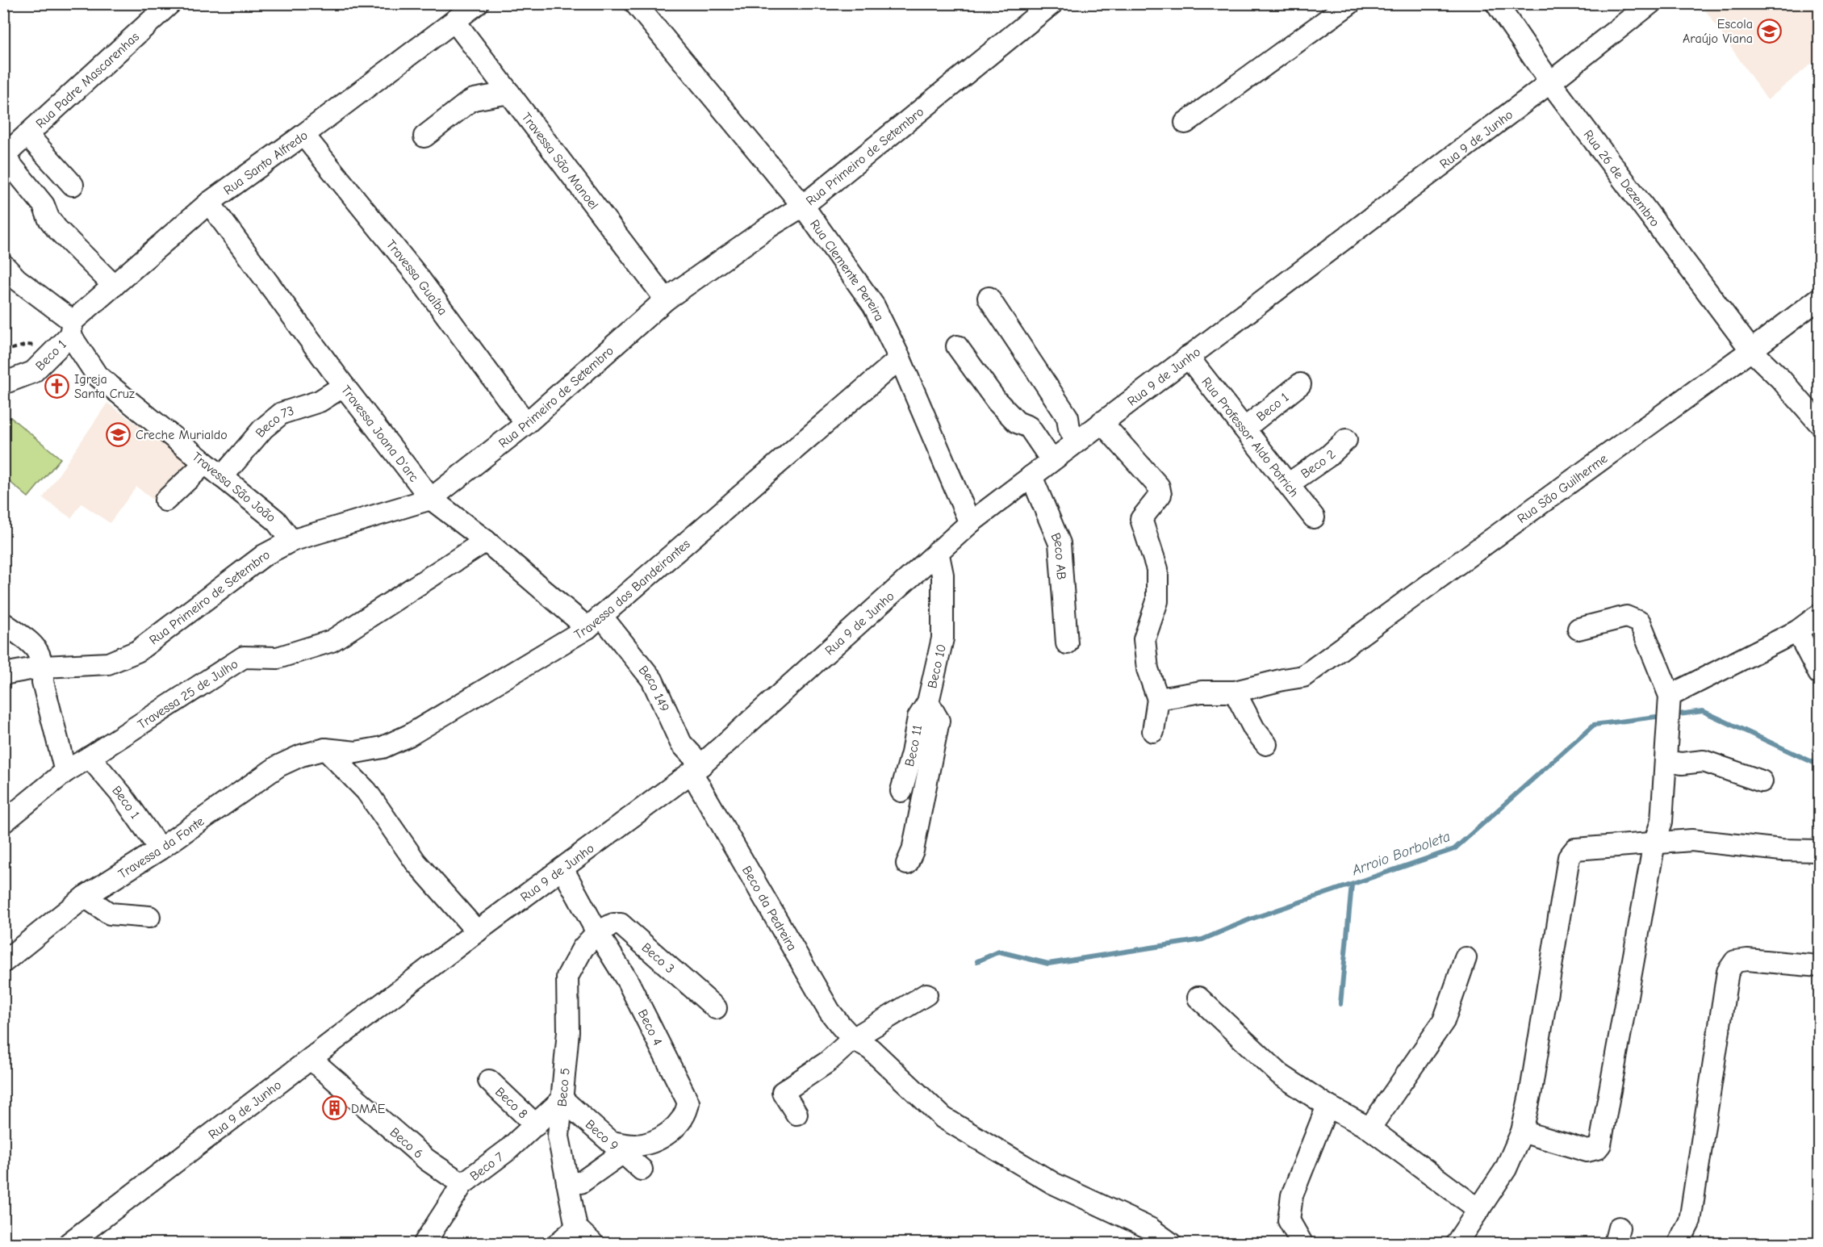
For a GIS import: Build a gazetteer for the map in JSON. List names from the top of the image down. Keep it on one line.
{"streets":{"street":["Rua Padre Mascarenhas","Rua 9 de Junho","Rua Primeiro de Setembro","Travessa São Manoel","Rua Santo Alfredo","Rua 26 de Dezembro","Rua Clemente Pereira","Travessa Guaíba","Beco 1","Beco 73","Travessa Joana D'arc","Rua Professor Aldo Potrich","Beco 2","Travessa São João","Rua São Guilherme","Beco AB","Travessa dos Bandeirantes","Beco 10","Beco 149","Travessa 25 de Julho","Beco 11","Travessa da Fonte","Beco da Pedreira","Beco 3","Beco 4","Beco 5","Beco 8","Beco 9","Beco 6","Beco 7"]},"crossings":[["Rua 9 de Junho","Rua 26 de Dezembro"],["Rua 9 de Junho","Rua Clemente Pereira"],["Rua 9 de Junho","Rua Professor Aldo Potrich"],["Rua 9 de Junho","Beco AB"],["Rua 9 de Junho","Beco 10"],["Rua 9 de Junho","Beco 149"],["Rua 9 de Junho","Beco da Pedreira"],["Rua 9 de Junho","Beco 4"],["Rua 9 de Junho","Beco 6"],["Rua Primeiro de Setembro","Travessa São Manoel"],["Rua Primeiro de Setembro","Rua Clemente Pereira"],["Rua Primeiro de Setembro","Travessa Guaíba"],["Rua Primeiro de Setembro","Travessa Joana D'arc"],["Rua Primeiro de Setembro","Travessa São João"],["Travessa São Manoel","Rua Santo Alfredo"],["Rua Santo Alfredo","Travessa Guaíba"],["Rua Santo Alfredo","Beco 1"],["Rua Santo Alfredo","Travessa Joana D'arc"],["Rua Santo Alfredo","Travessa São João"],["Rua 26 de Dezembro","Rua São Guilherme"],["Rua Clemente Pereira","Travessa dos Bandeirantes"],["Beco 1","Rua Professor Aldo Potrich"],["Beco 1","Travessa São João"],["Beco 1","Travessa 25 de Julho"],["Beco 1","Travessa da Fonte"],["Beco 73","Travessa Joana D'arc"],["Beco 73","Travessa São João"],["Travessa Joana D'arc","Travessa dos Bandeirantes"],["Travessa Joana D'arc","Beco 149"],["Travessa Joana D'arc","Travessa 25 de Julho"],["Rua Professor Aldo Potrich","Beco 2"],["Travessa dos Bandeirantes","Beco 149"],["Travessa dos Bandeirantes","Travessa da Fonte"],["Beco 10","Beco 11"],["Beco 149","Beco da Pedreira"],["Beco 3","Beco 4"],["Beco 3","Beco 5"],["Beco 4","Beco 5"],["Beco 4","Beco 9"],["Beco 5","Beco 9"],["Beco 5","Beco 7"],["Beco 8","Beco 7"],["Beco 9","Beco 7"],["Beco 6","Beco 7"]],"water":["Arroio Borboleta"],"places":{"school or university":["Escola Araújo Viana","Creche Murialdo"],"church":["Igreja Santa Cruz"],"building":["DMAE"]}}
